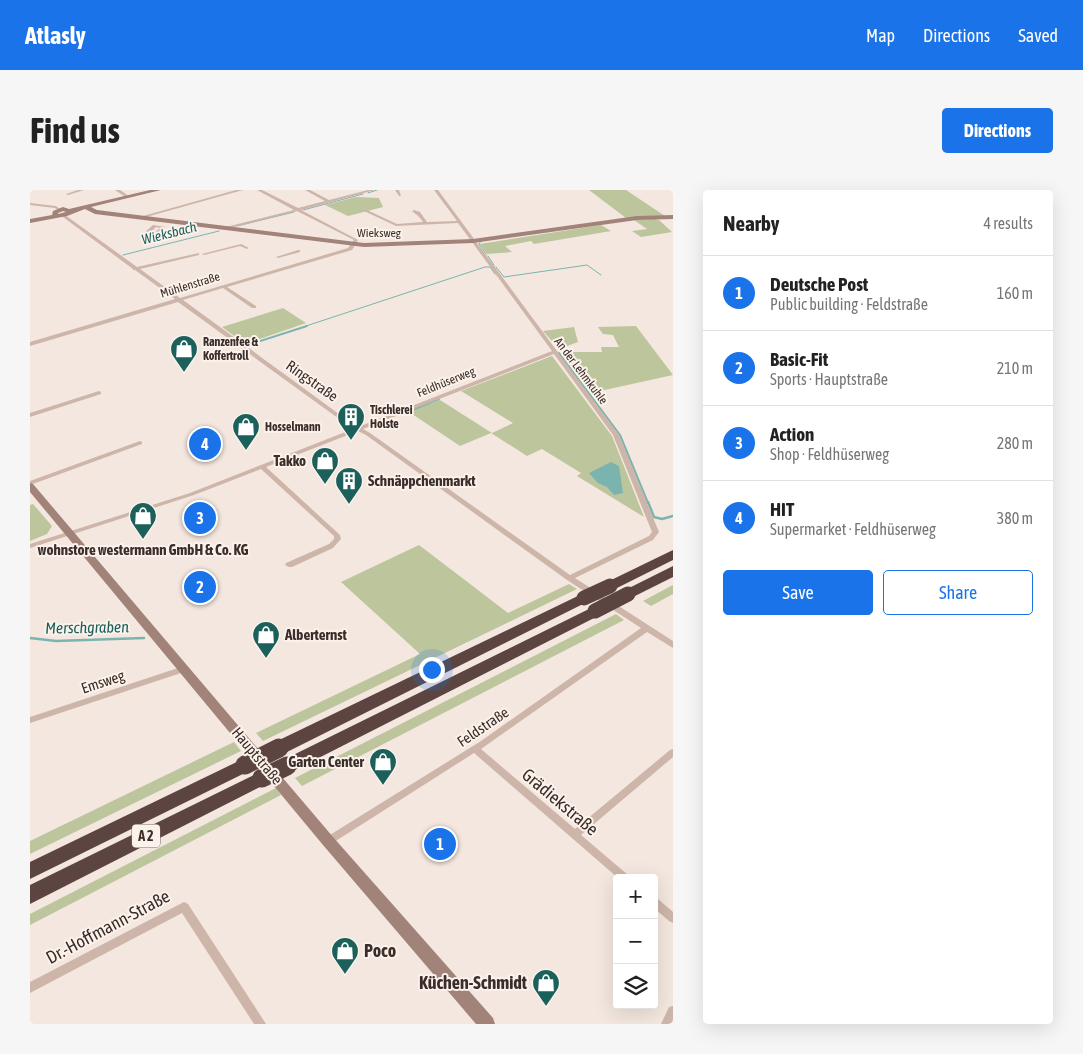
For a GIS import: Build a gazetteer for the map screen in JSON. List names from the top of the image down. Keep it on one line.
{"streets":{"highway":["A 2"],"street":["Wieksweg","Mühlenstraße","An der Lehmkuhle","Ringstraße","Feldhüserweg","Emsweg","Feldstraße","Hauptstraße","Grädiekstraße","Dr.-Hoffmann-Straße"]},"crossings":[["Wieksweg","Mühlenstraße"],["Wieksweg","An der Lehmkuhle"],["Mühlenstraße","Ringstraße"],["An der Lehmkuhle","Ringstraße"],["An der Lehmkuhle","Feldhüserweg"],["Ringstraße","Feldhüserweg"],["Ringstraße","Feldstraße"],["Feldhüserweg","Hauptstraße"],["Emsweg","Hauptstraße"],["Feldstraße","Hauptstraße"],["Feldstraße","Grädiekstraße"]],"water":["Wieksbach","Merschgraben"],"places":{"shop":["Ranzenfee & Koffertroll","Hosselmann","Takko","wohnstore westermann GmbH & Co. KG","Alberternst","Garten Center","Poco","Küchen-Schmidt"],"building":["Tischlerei Holste","Schnäppchenmarkt"]},"page":{"header":"Atlasly","nav":["Map","Directions","Saved"],"buttons":["Directions",["Save","Share"]],"title":"Find us","heading":["Nearby","4 results"],"list":[{"mark":"1","name":"Deutsche Post","note":"Public building · Feldstraße","value":"160 m"},{"mark":"2","name":"Basic-Fit","note":"Sports · Hauptstraße","value":"210 m"},{"mark":"3","name":"Action","note":"Shop · Feldhüserweg","value":"280 m"},{"mark":"4","name":"HIT","note":"Supermarket · Feldhüserweg","value":"380 m"}],"pins":["4","3","2","1"],"map_buttons":["+","−"]}}
